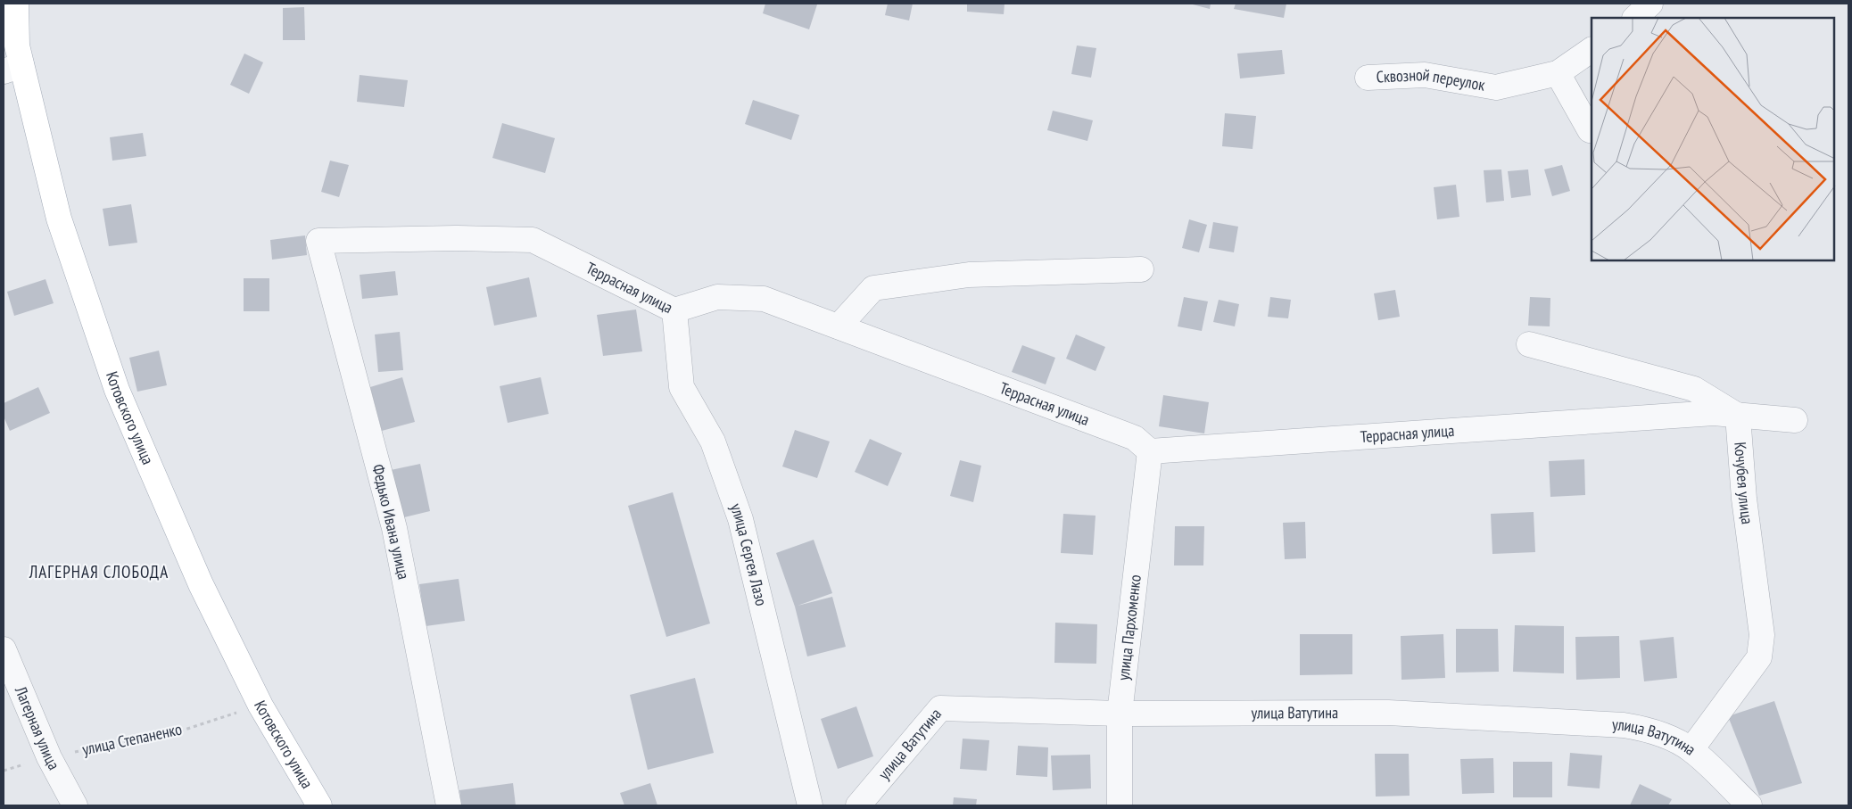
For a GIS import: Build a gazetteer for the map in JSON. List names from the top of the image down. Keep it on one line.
{"streets":{"main road":["Котовского улица"],"street":["Сквозной переулок","Террасная улица","Кочубея улица","Федько Ивана улица","улица Сергея Лазо","улица Пархоменко","улица Ватутина","Лагерная улица"],"path":["улица Степаненко"]},"crossings":[["Террасная улица","Кочубея улица"],["Террасная улица","Федько Ивана улица"],["Террасная улица","улица Сергея Лазо"],["Террасная улица","улица Пархоменко"],["Котовского улица","улица Степаненко"],["Кочубея улица","улица Ватутина"],["улица Пархоменко","улица Ватутина"],["Лагерная улица","улица Степаненко"]],"districts":["ЛАГЕРНАЯ СЛОБОДА"]}
